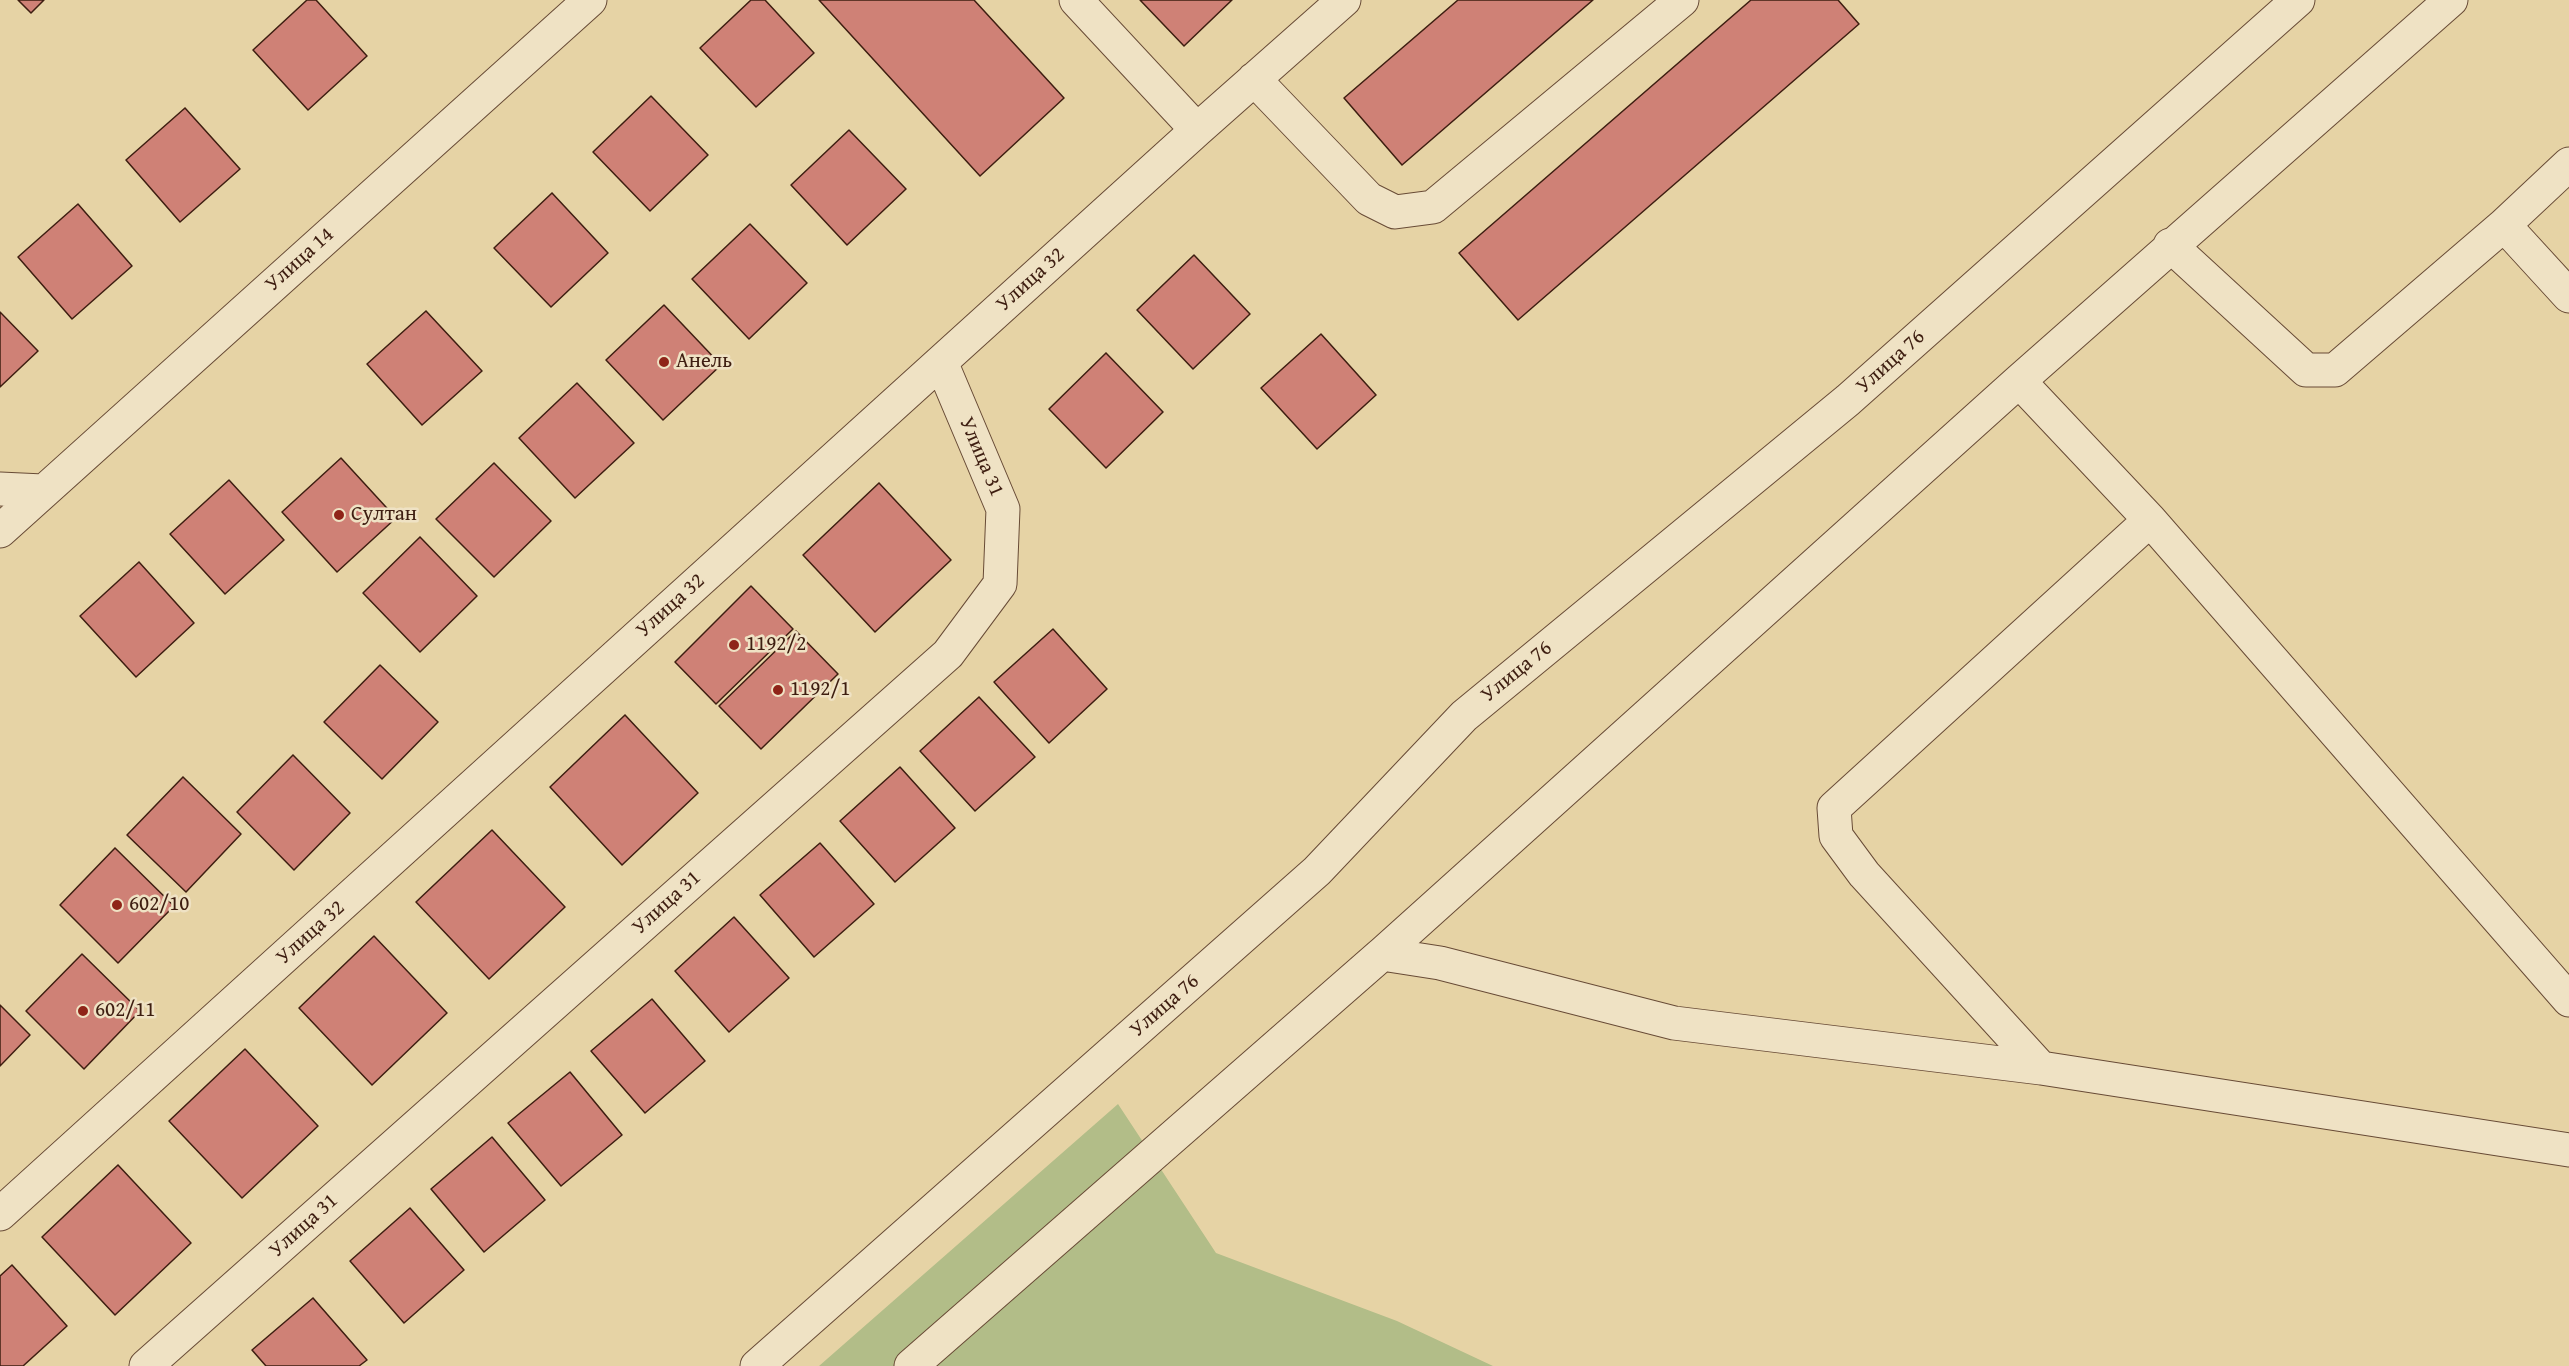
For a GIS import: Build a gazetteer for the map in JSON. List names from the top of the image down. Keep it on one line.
{"streets":{"street":["Улица 14","Улица 32","Улица 76","Улица 31"]},"crossings":[["Улица 32","Улица 31"]],"places":["Анель","Султан","1192/2","1192/1","602/10","602/11"]}
